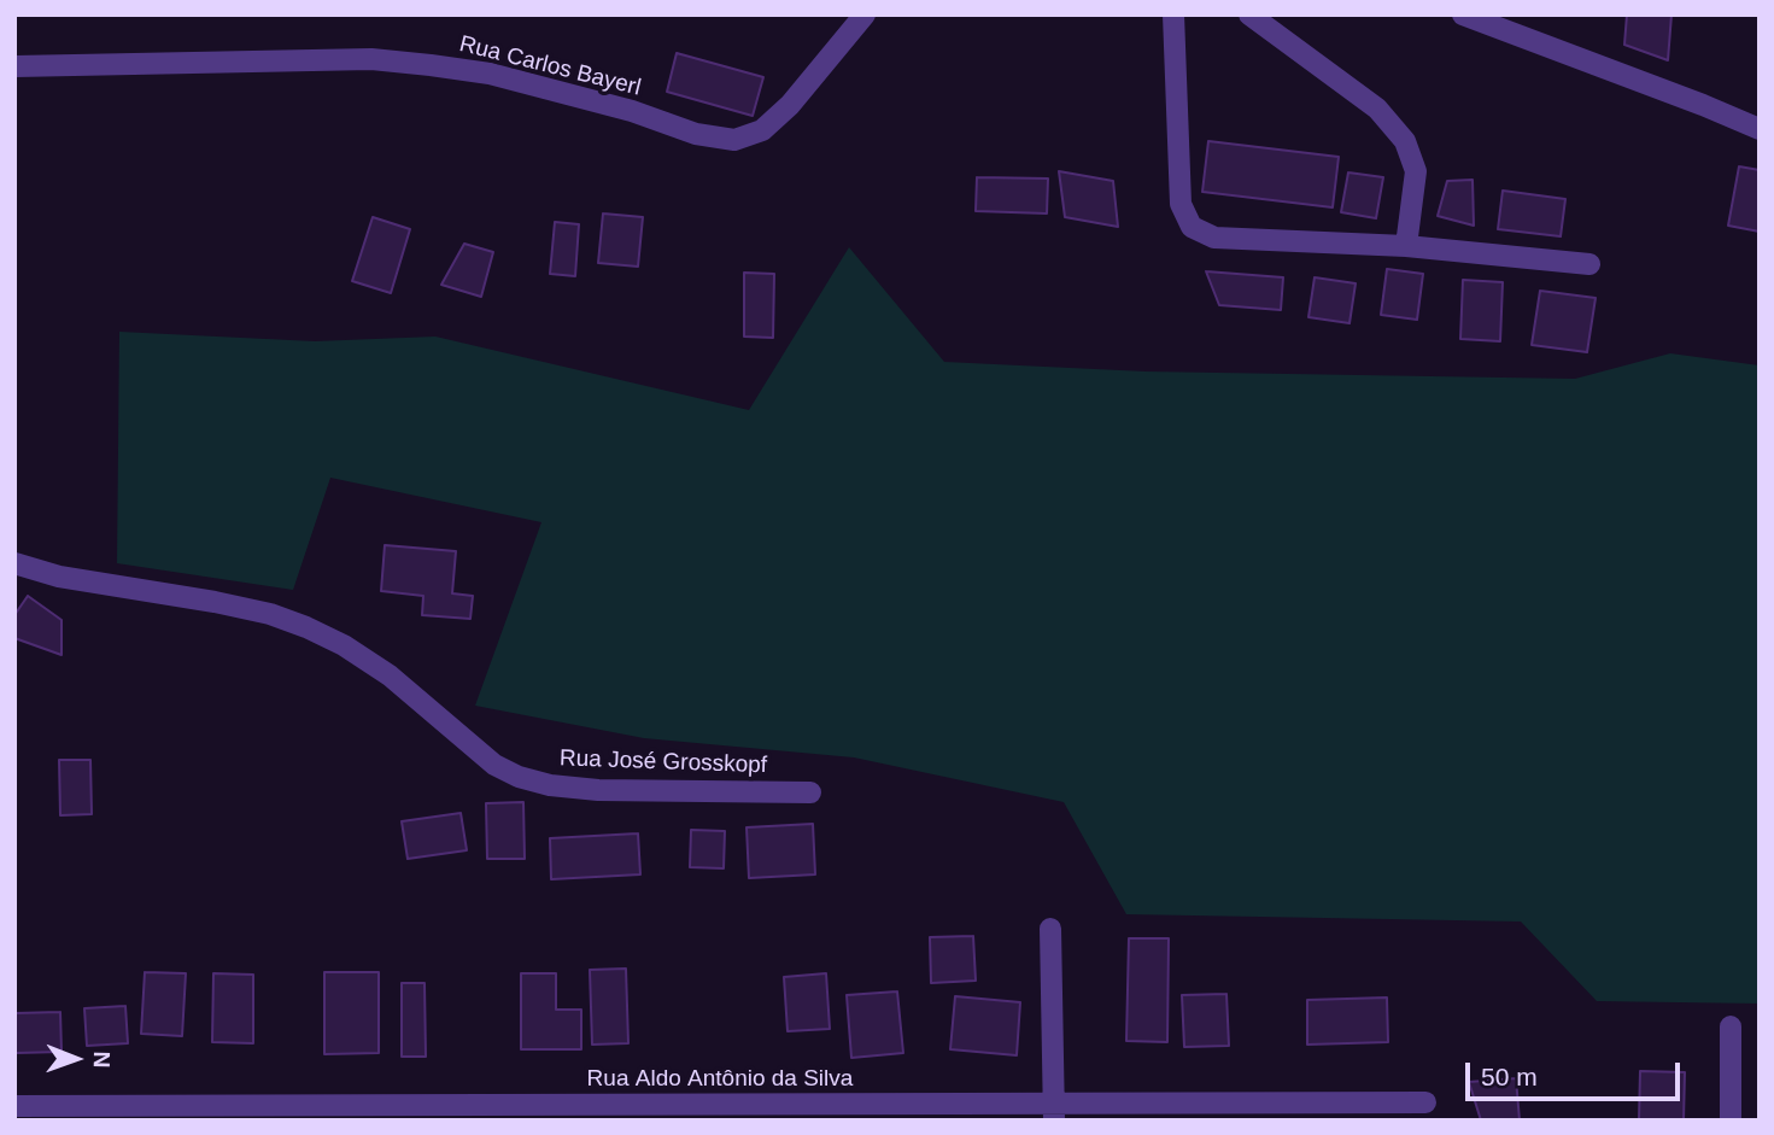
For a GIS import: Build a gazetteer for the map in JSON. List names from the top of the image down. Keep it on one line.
{"streets":{"street":["Rua Carlos Bayerl","Rua José Grosskopf","Rua Aldo Antônio da Silva"]},"scale_bar":"50 m","north":"right"}
